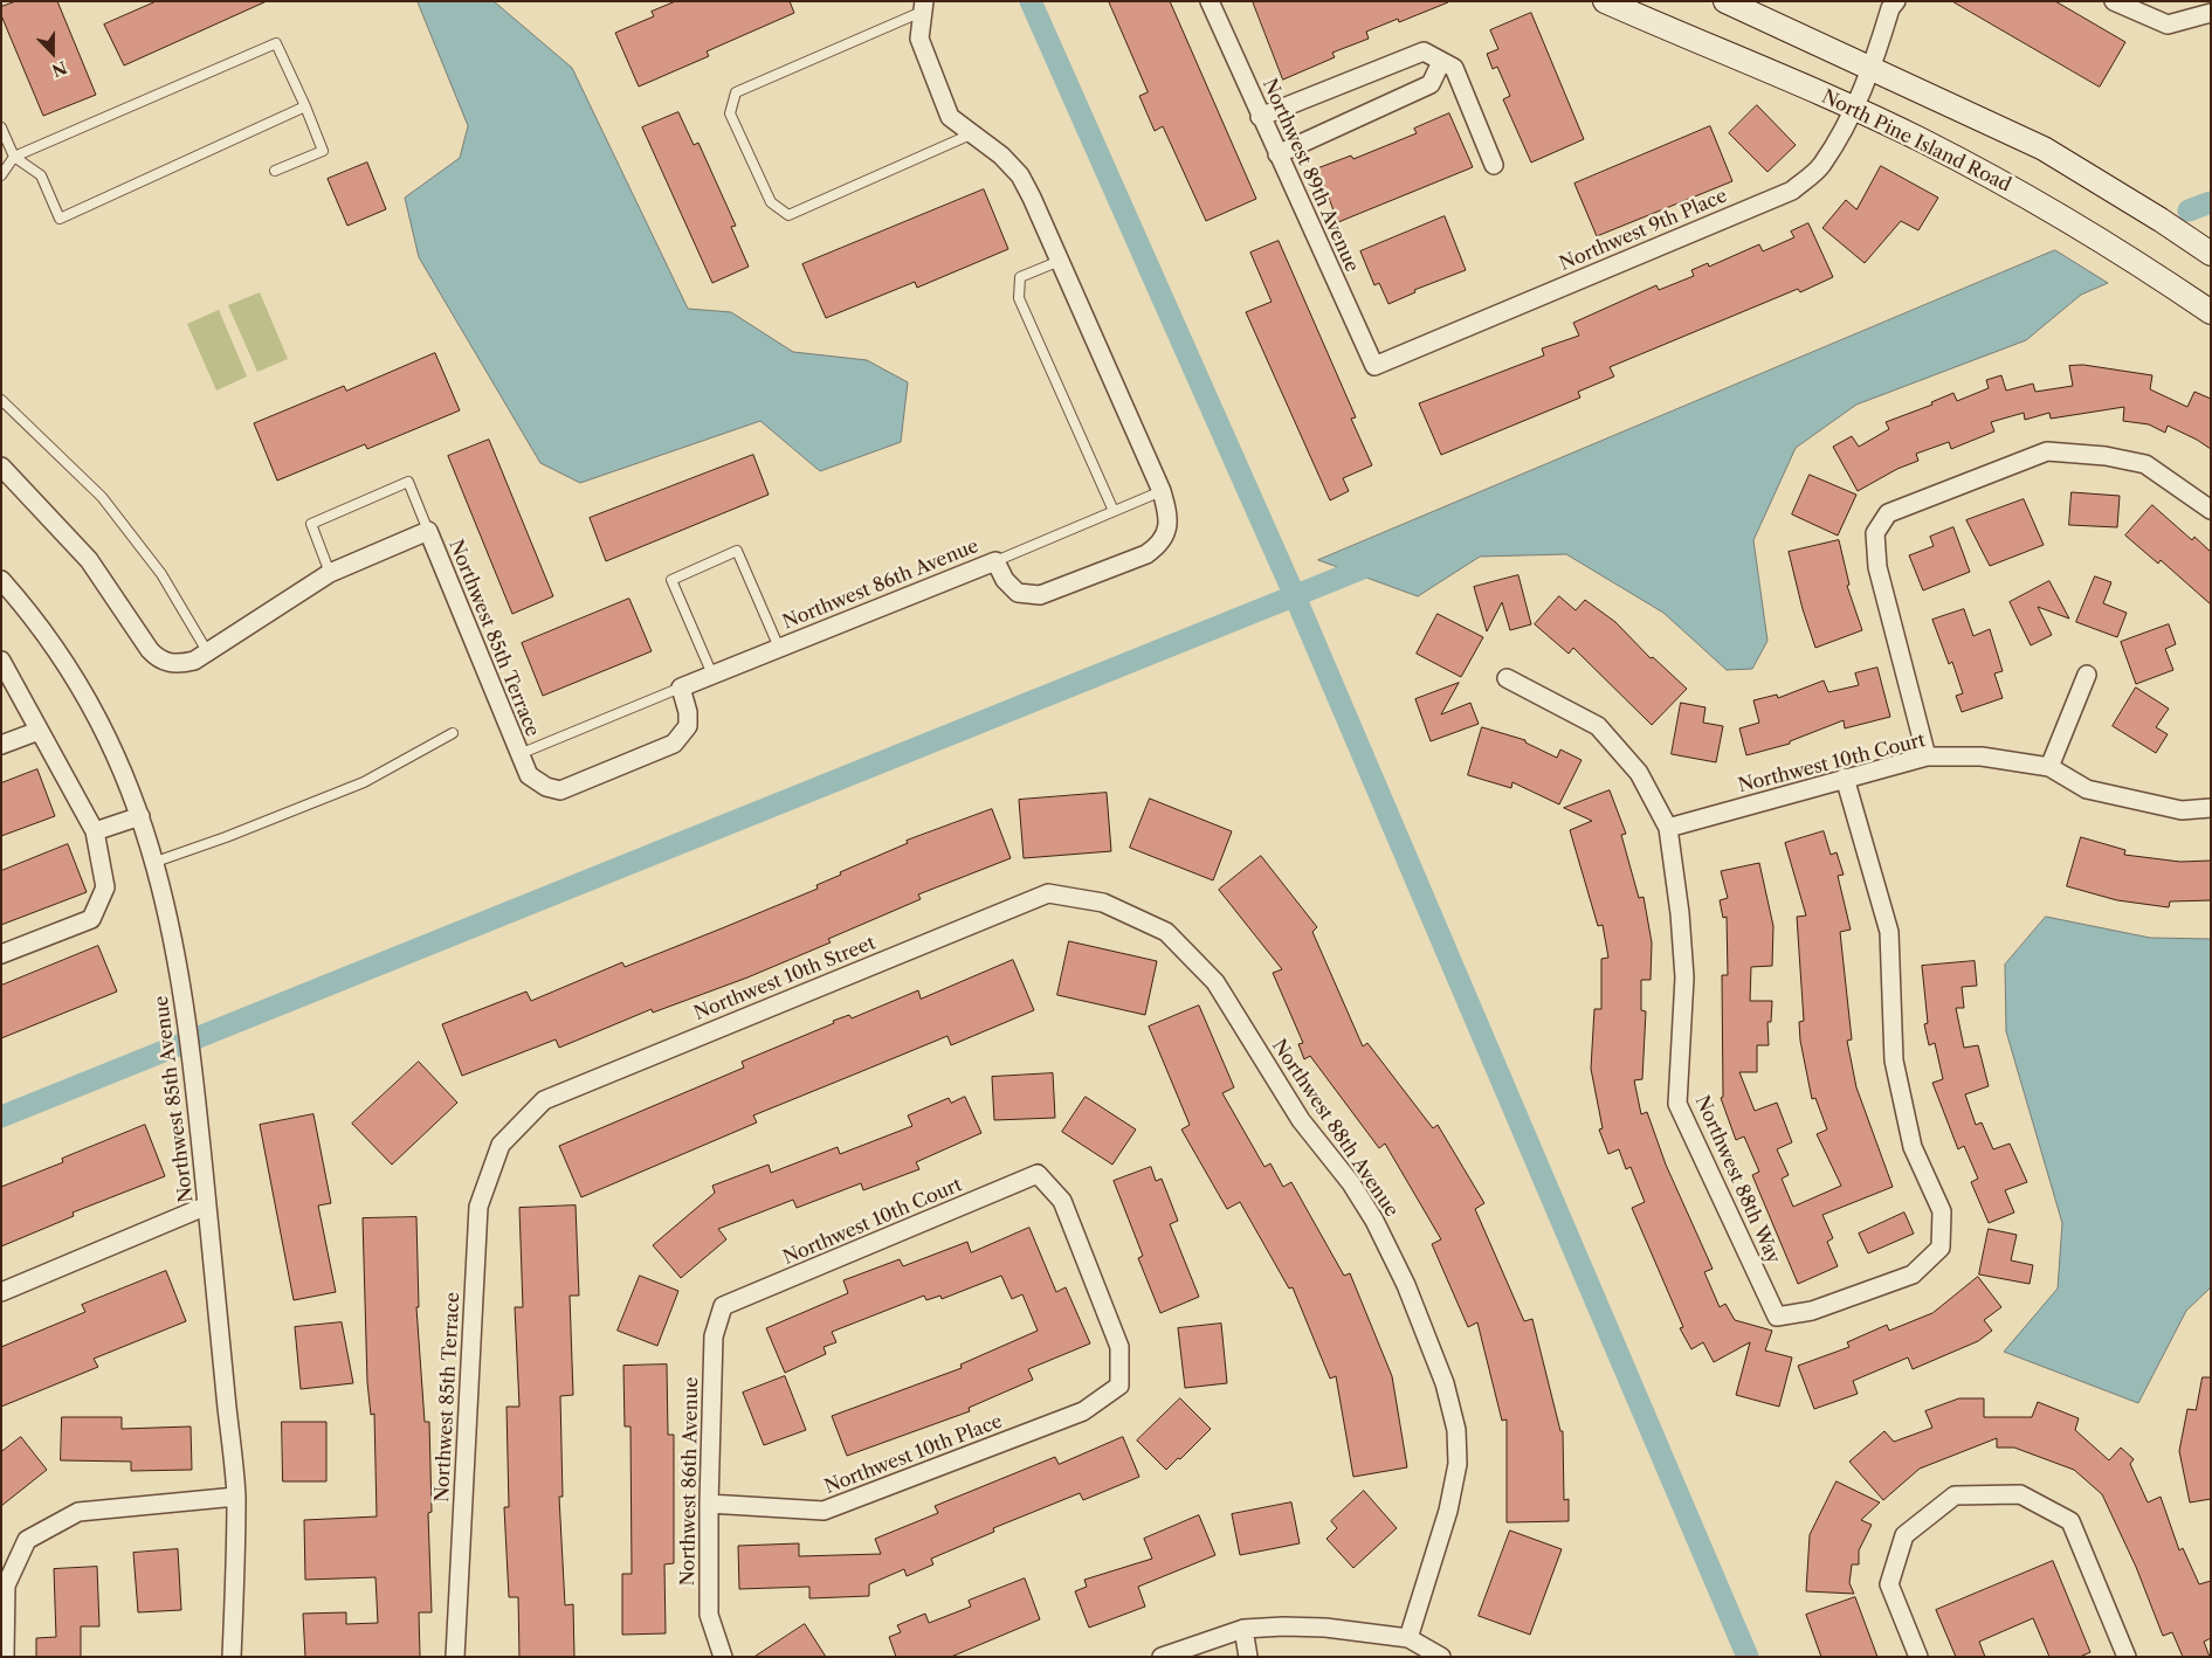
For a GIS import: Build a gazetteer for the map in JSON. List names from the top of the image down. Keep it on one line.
{"streets":{"main road":["North Pine Island Road"],"street":["Northwest 89th Avenue","Northwest 9th Place","Northwest 86th Avenue","Northwest 85th Terrace","Northwest 10th Court","Northwest 10th Street","Northwest 85th Avenue","Northwest 88th Avenue","Northwest 88th Way","Northwest 10th Place"]},"crossings":[["North Pine Island Road","Northwest 9th Place"],["Northwest 89th Avenue","Northwest 9th Place"],["Northwest 86th Avenue","Northwest 10th Court"],["Northwest 86th Avenue","Northwest 10th Place"],["Northwest 85th Terrace","Northwest 10th Street"],["Northwest 10th Court","Northwest 88th Way"],["Northwest 10th Court","Northwest 10th Place"],["Northwest 10th Street","Northwest 88th Avenue"]],"north":"bottom"}
